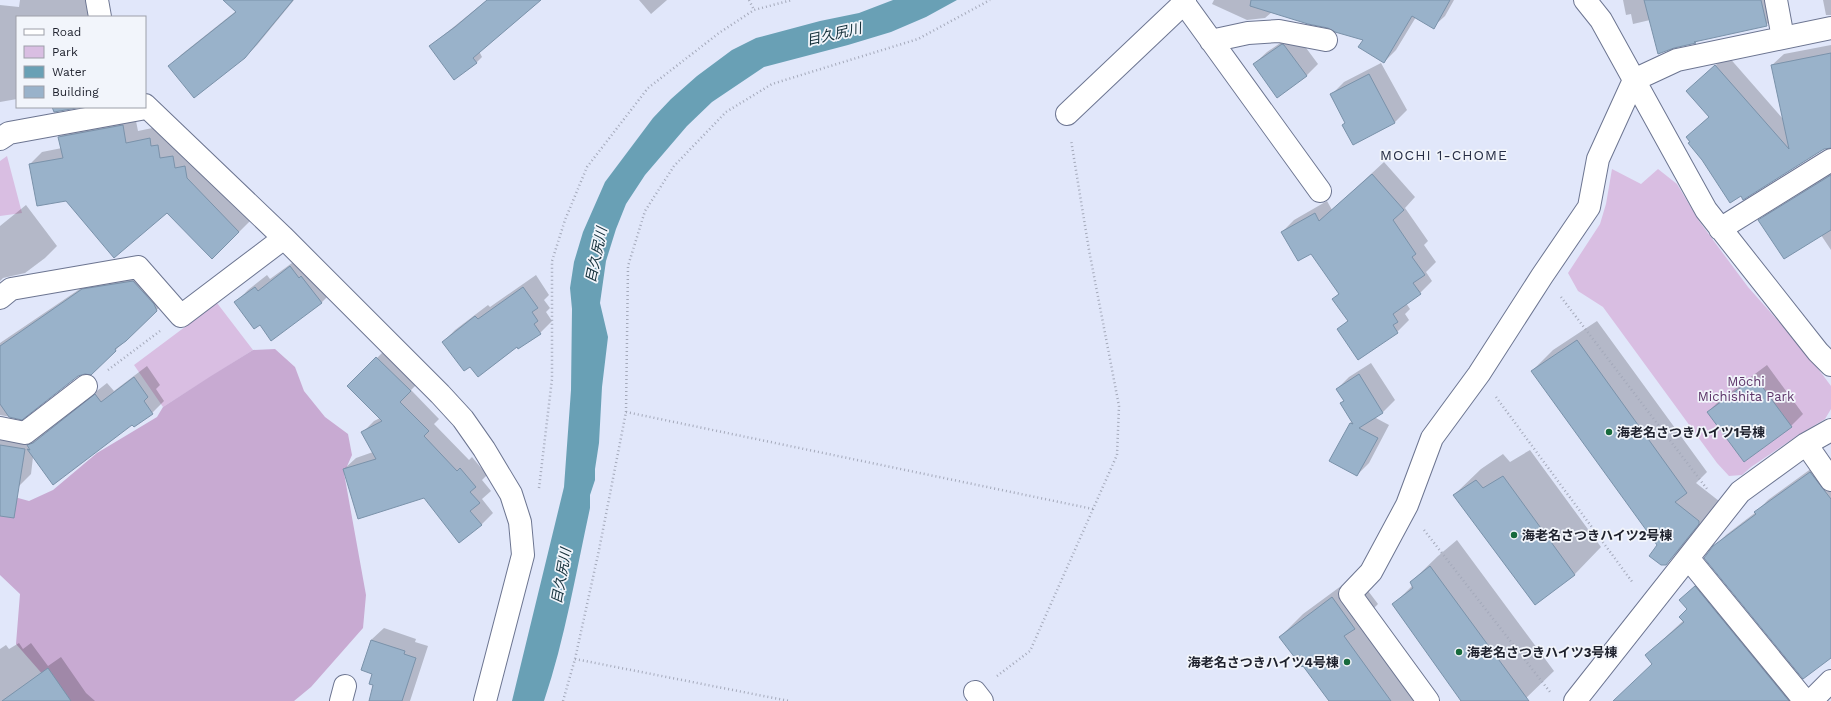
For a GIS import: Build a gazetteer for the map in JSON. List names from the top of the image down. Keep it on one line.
{"districts":["MOCHI 1-CHOME"],"water":["目久尻川"],"parks":["Mōchi Michishita Park"],"places":["海老名さつきハイツ1号棟","海老名さつきハイツ2号棟","海老名さつきハイツ3号棟","海老名さつきハイツ4号棟"],"legend":["Road","Park","Water","Building"]}
